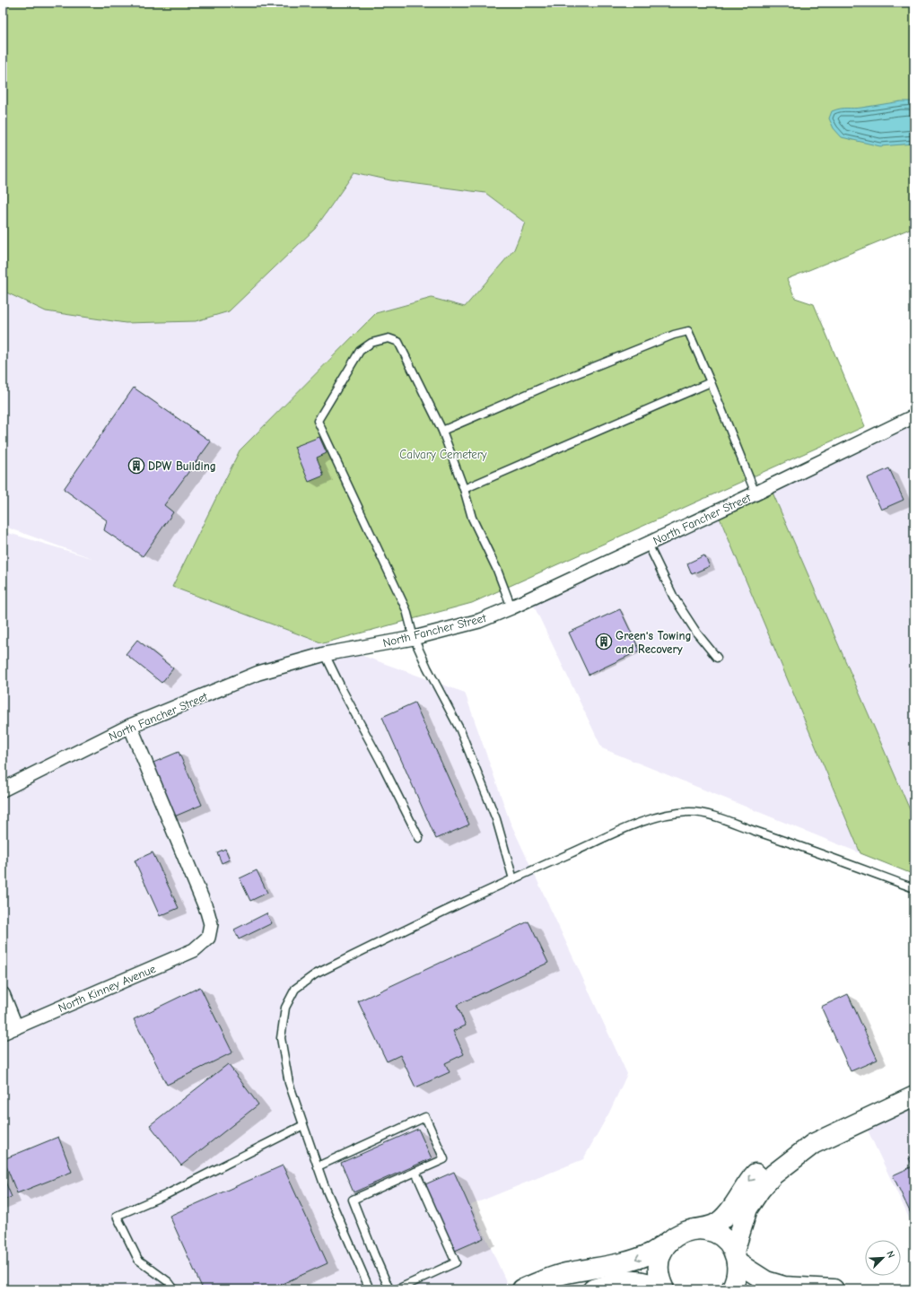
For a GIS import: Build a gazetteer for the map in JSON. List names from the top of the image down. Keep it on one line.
{"streets":{"street":["North Fancher Street","North Kinney Avenue"]},"crossings":[["North Fancher Street","North Kinney Avenue"]],"parks":["Calvary Cemetery"],"places":{"building":["DPW Building","Green's Towing and Recovery"]},"north":"top right"}
